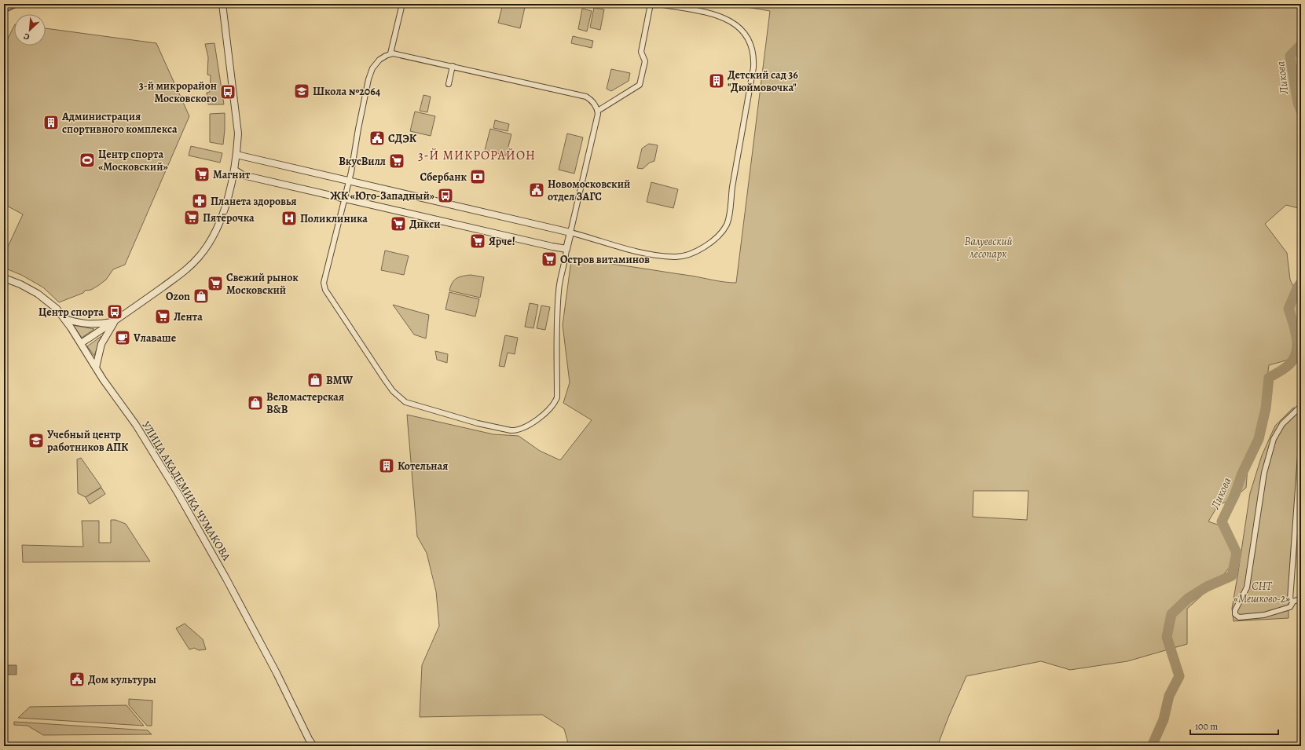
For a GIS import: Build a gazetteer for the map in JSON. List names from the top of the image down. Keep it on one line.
{"streets":{"street":["УЛИЦА АКАДЕМИКА ЧУМАКОВА"]},"districts":["3-Й МИКРОРАЙОН"],"water":["Ликова"],"parks":["Валуевский лесопарк","СНТ «Мешково-2»"],"places":{"building":["Детский сад 36 \"Дюймовочка\"","Администрация спортивного комплекса","Котельная"],"school or university":["Школа №2064","Учебный центр работников АПК"],"bus stop":["3-й микрорайон Московского","ЖК «Юго-Западный»","Центр спорта"],"public building":["СДЭК","Новомосковский отдел ЗАГС","Дом культуры"],"sports":["Центр спорта «Московский»"],"supermarket":["ВкусВилл","Магнит","Пятёрочка","Дикси","Ярче!","Остров витаминов","Свежий рынок Московский","Лента"],"bank":["Сбербанк"],"pharmacy":["Планета здоровья"],"hospital":["Поликлиника"],"shop":["Ozon","BMW","Веломастерская B&B"],"cafe":["Vлаваше"]},"scale_bar":"100 m","north":"bottom left"}
